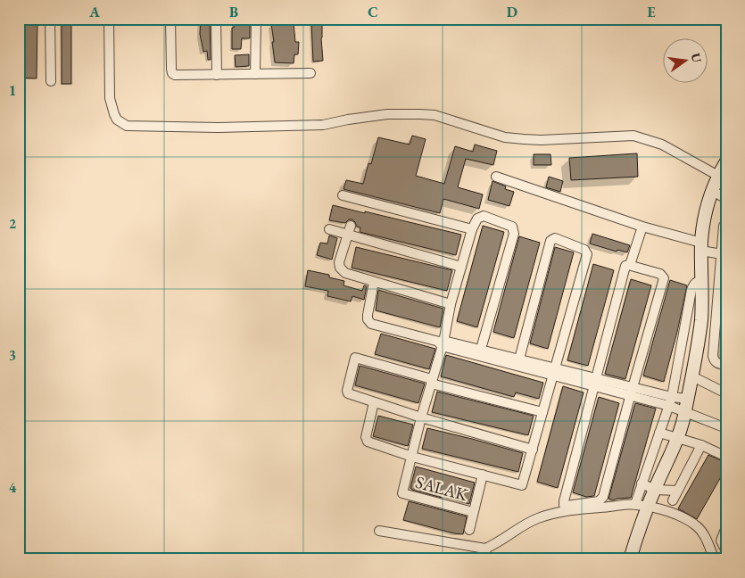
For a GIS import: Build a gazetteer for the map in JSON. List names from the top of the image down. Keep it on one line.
{"streets":{"street":["SALAK"]},"north":"right","grid":{"columns":["A","B","C","D","E"],"rows":["1","2","3","4"]}}
